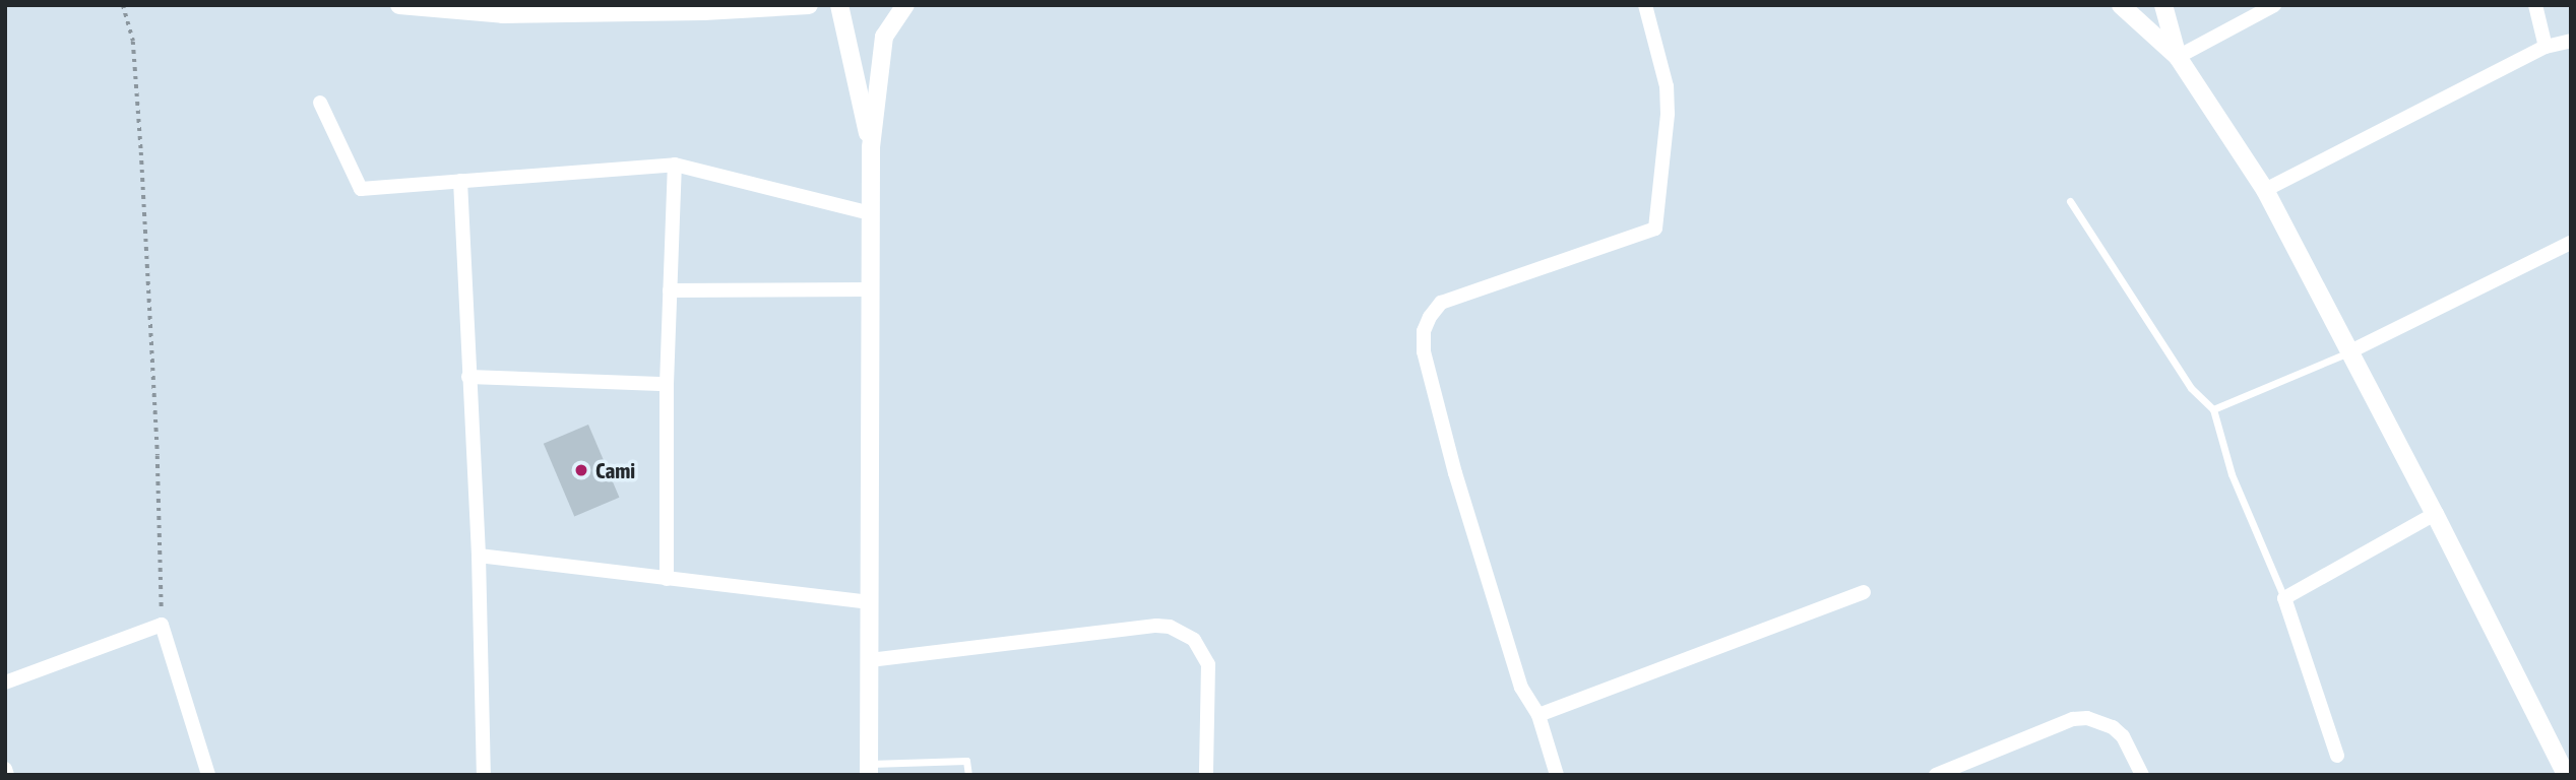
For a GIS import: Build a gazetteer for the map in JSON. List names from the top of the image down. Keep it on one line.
{"places":["Cami"]}
